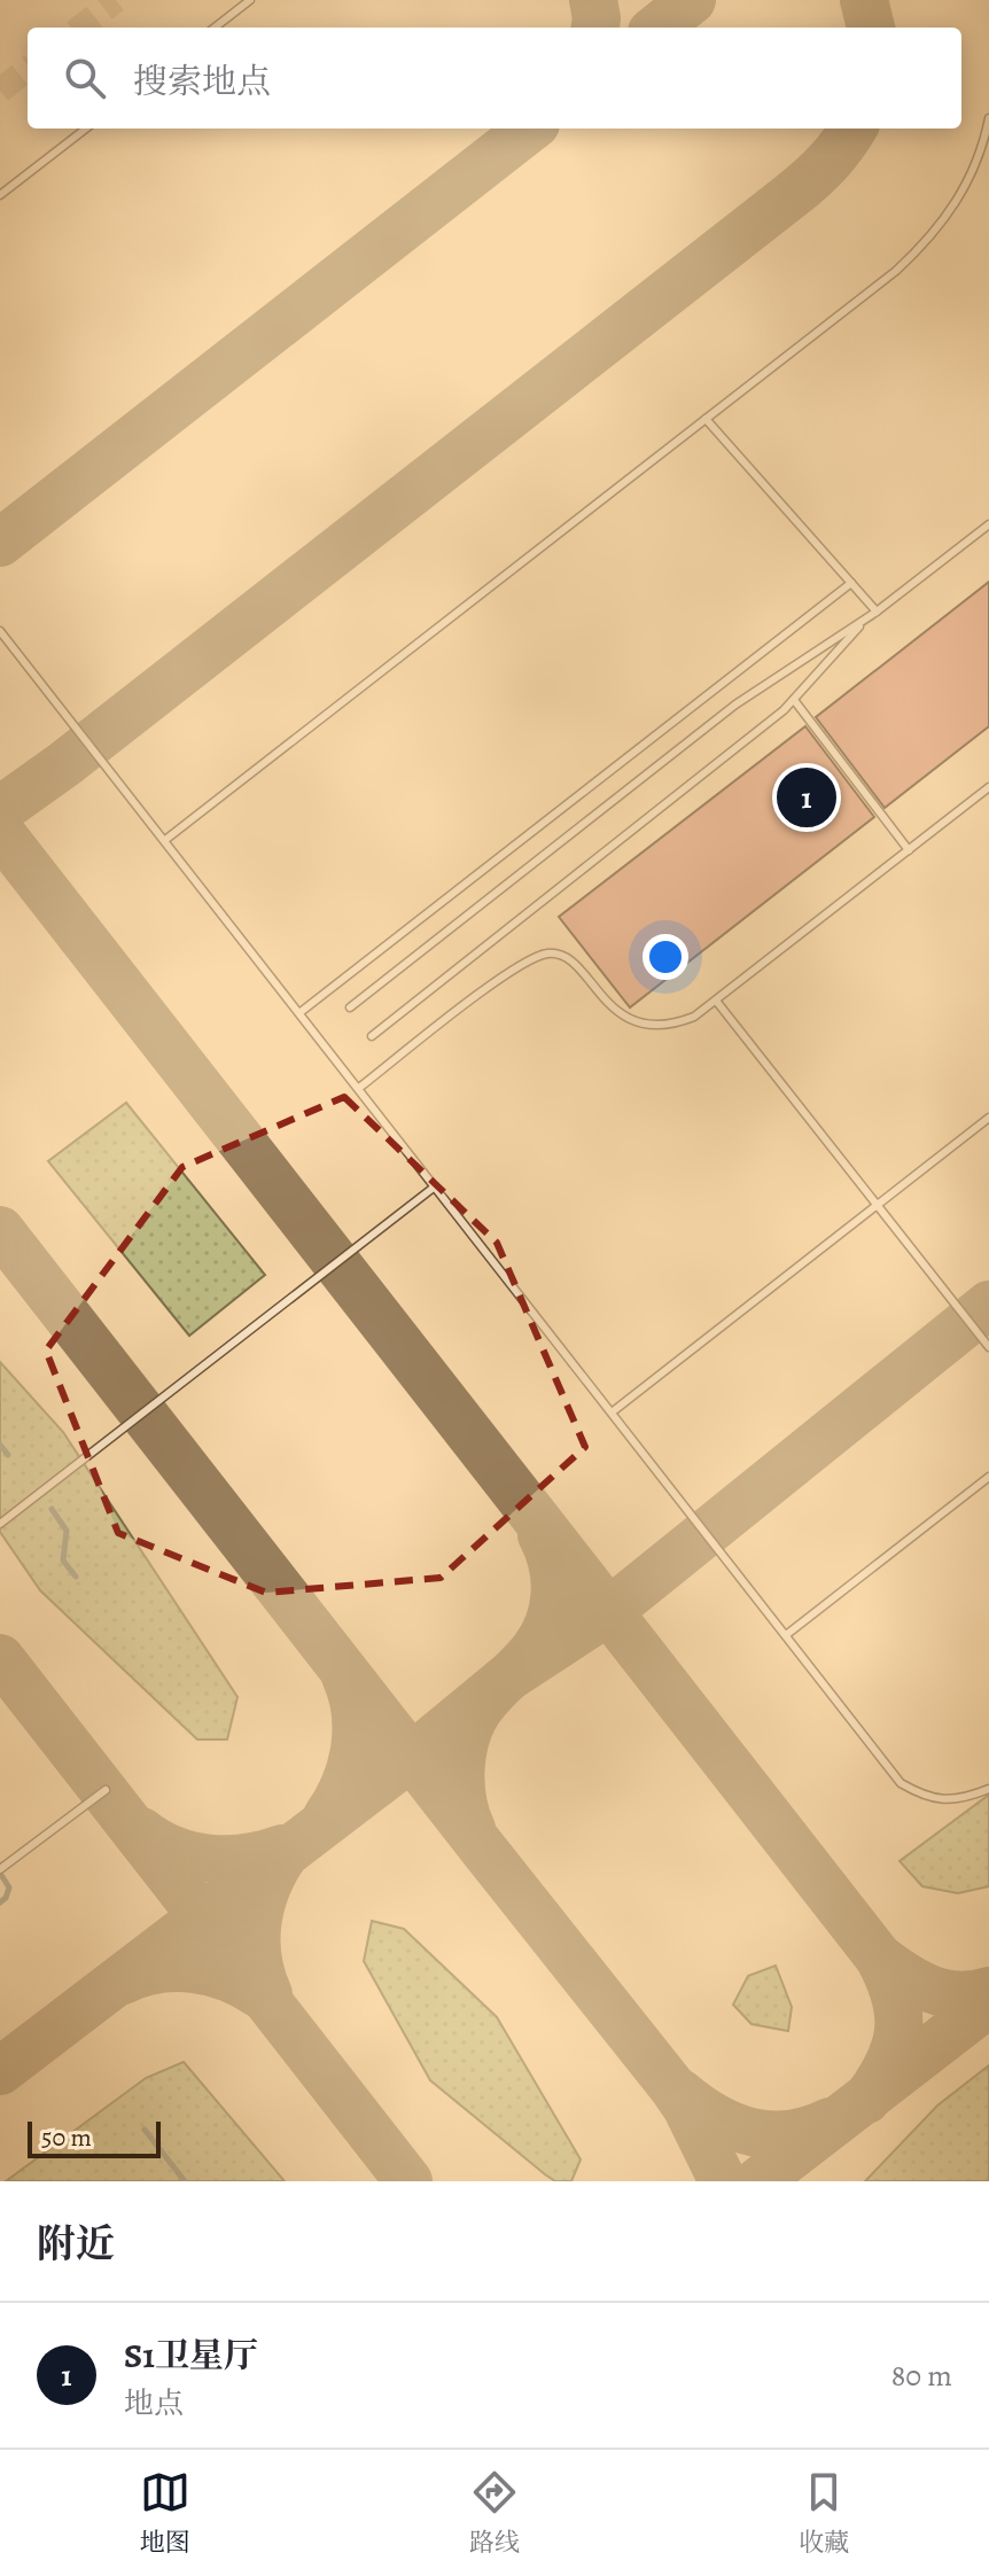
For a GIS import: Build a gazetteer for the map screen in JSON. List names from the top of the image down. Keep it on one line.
{"scale_bar":"50 m","page":{"search":"搜索地点","pins":"1","scale":"50 m","heading":"附近","list":[{"mark":"1","name":"S1卫星厅","note":"地点","value":"80 m"}],"nav":["地图","路线","收藏"]}}
